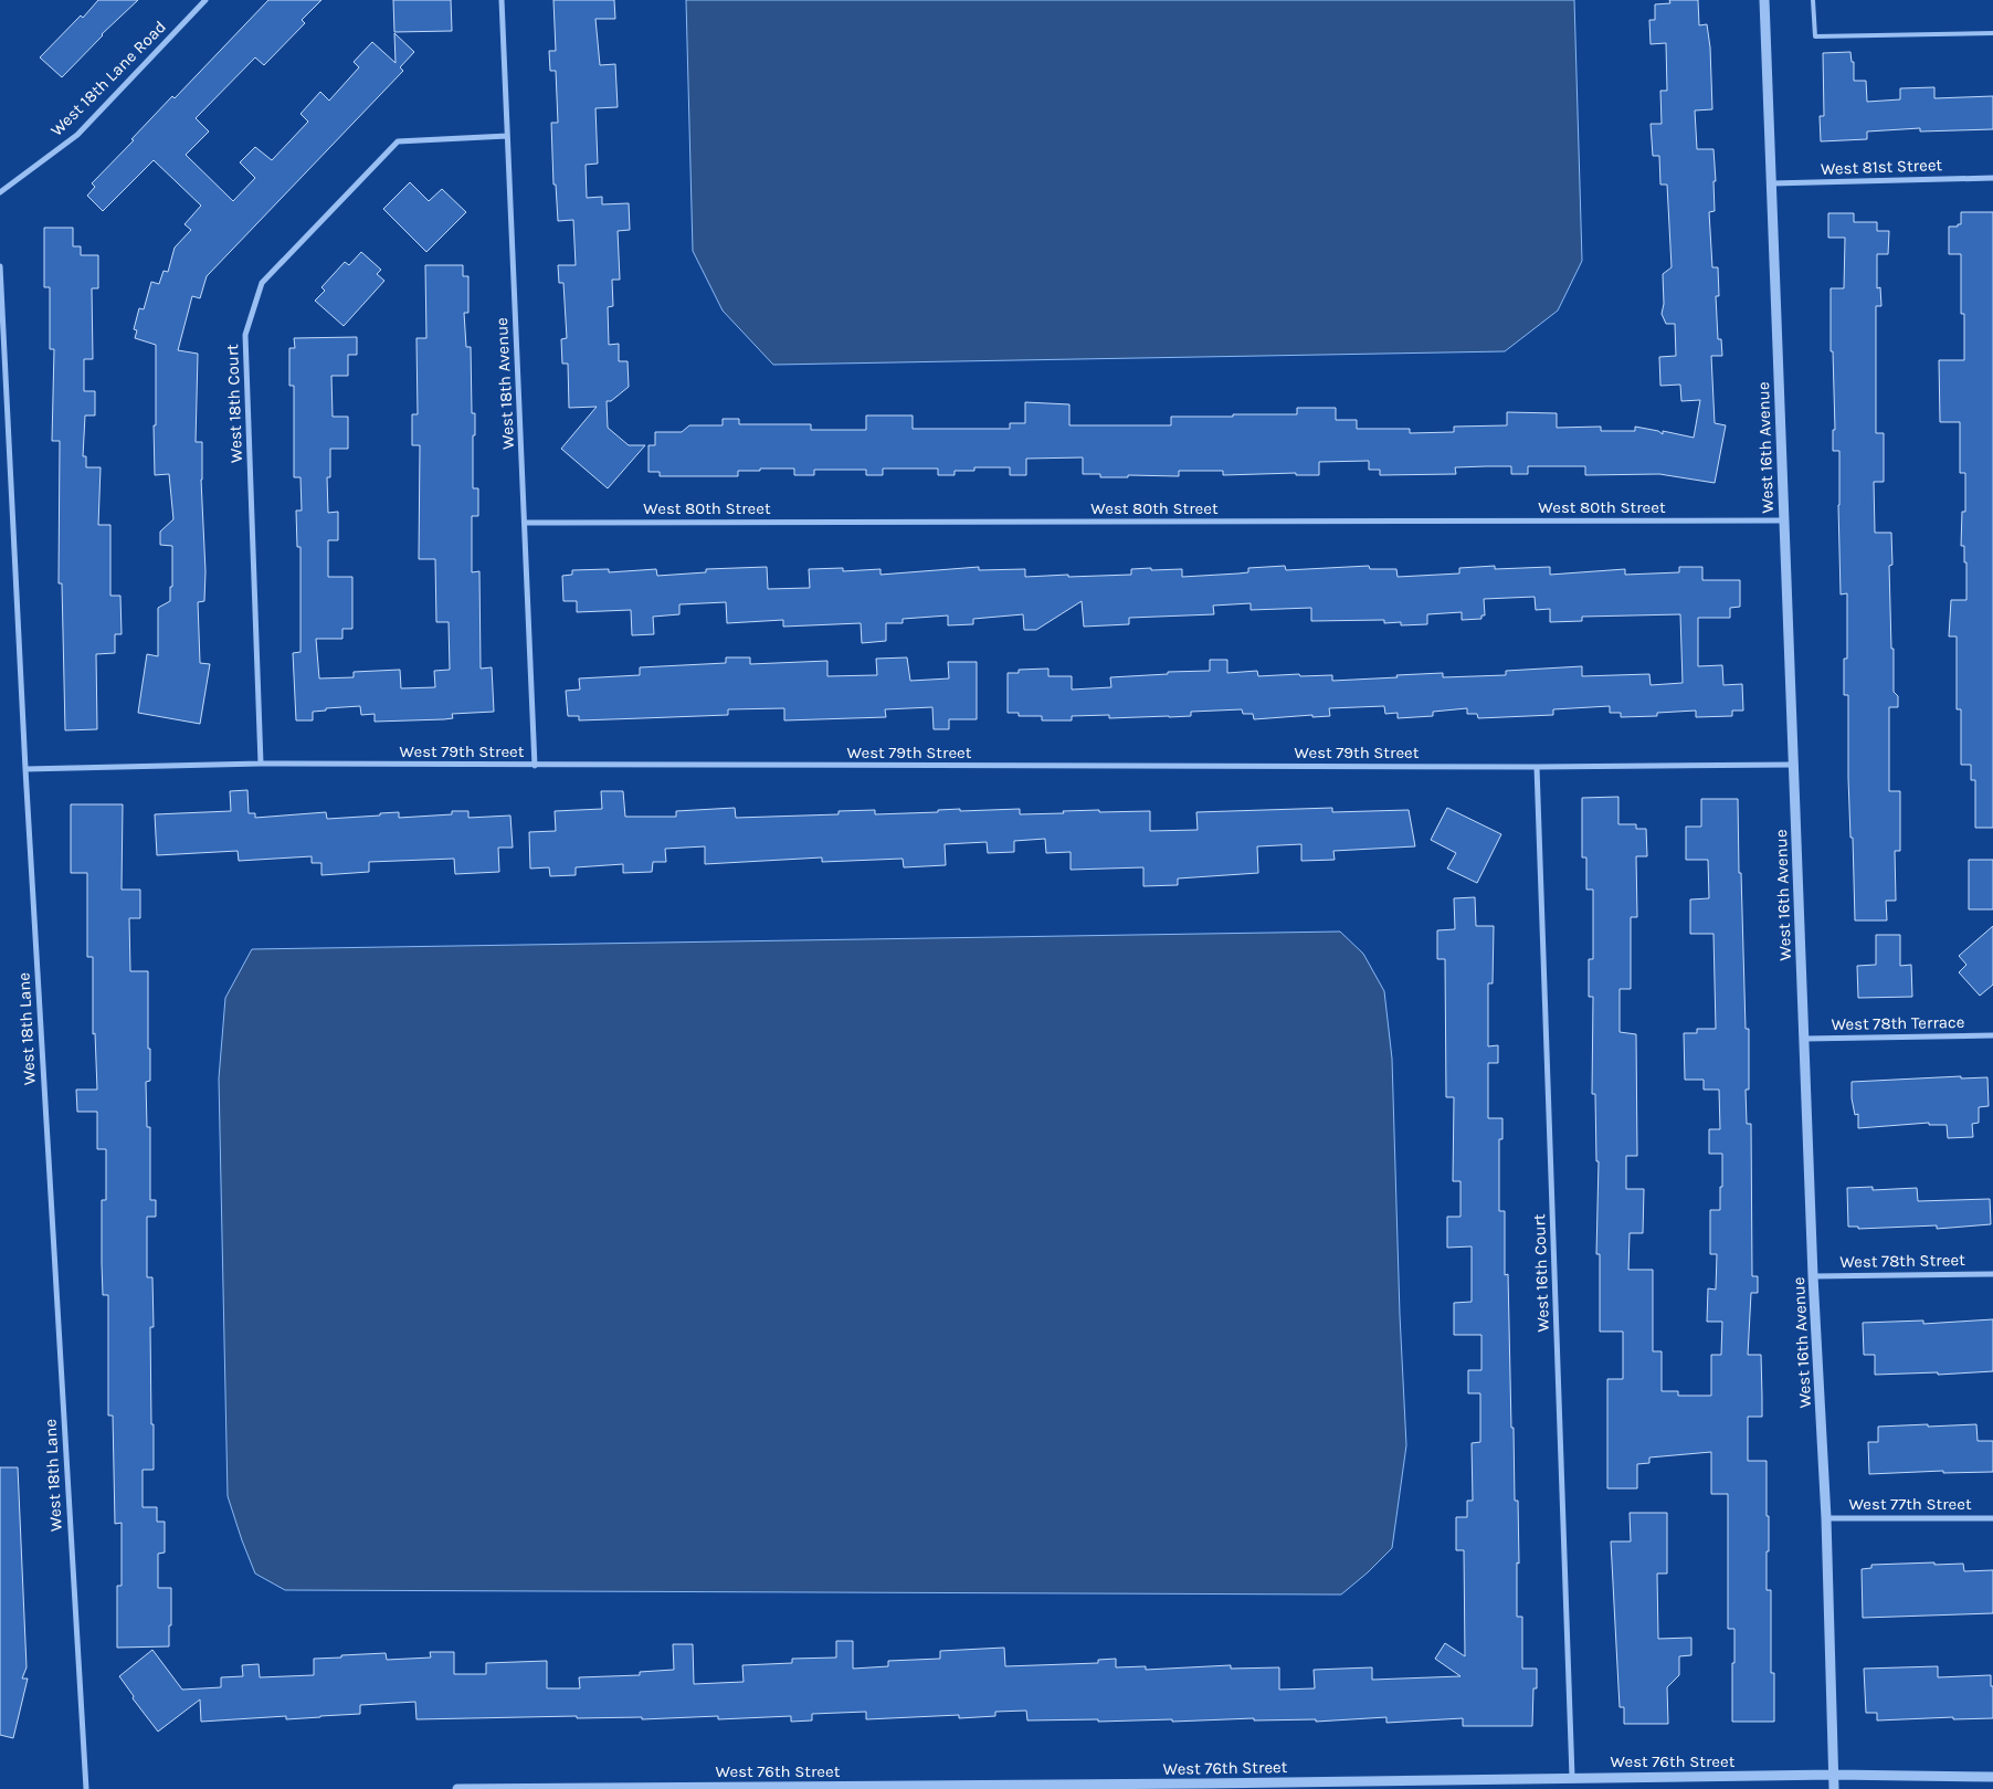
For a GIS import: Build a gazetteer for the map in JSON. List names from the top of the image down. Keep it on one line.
{"streets":{"street":["West 18th Lane Road","West 81st Street","West 18th Avenue","West 18th Court","West 16th Avenue","West 80th Street","West 79th Street","West 78th Terrace","West 18th Lane","West 78th Street","West 16th Court","West 77th Street","West 76th Street"]},"crossings":[["West 81st Street","West 16th Avenue"],["West 18th Avenue","West 18th Court"],["West 18th Avenue","West 80th Street"],["West 18th Avenue","West 79th Street"],["West 18th Court","West 79th Street"],["West 16th Avenue","West 80th Street"],["West 16th Avenue","West 79th Street"],["West 16th Avenue","West 78th Terrace"],["West 16th Avenue","West 78th Street"],["West 16th Avenue","West 77th Street"],["West 16th Avenue","West 76th Street"],["West 79th Street","West 18th Lane"],["West 79th Street","West 16th Court"],["West 16th Court","West 76th Street"]]}
